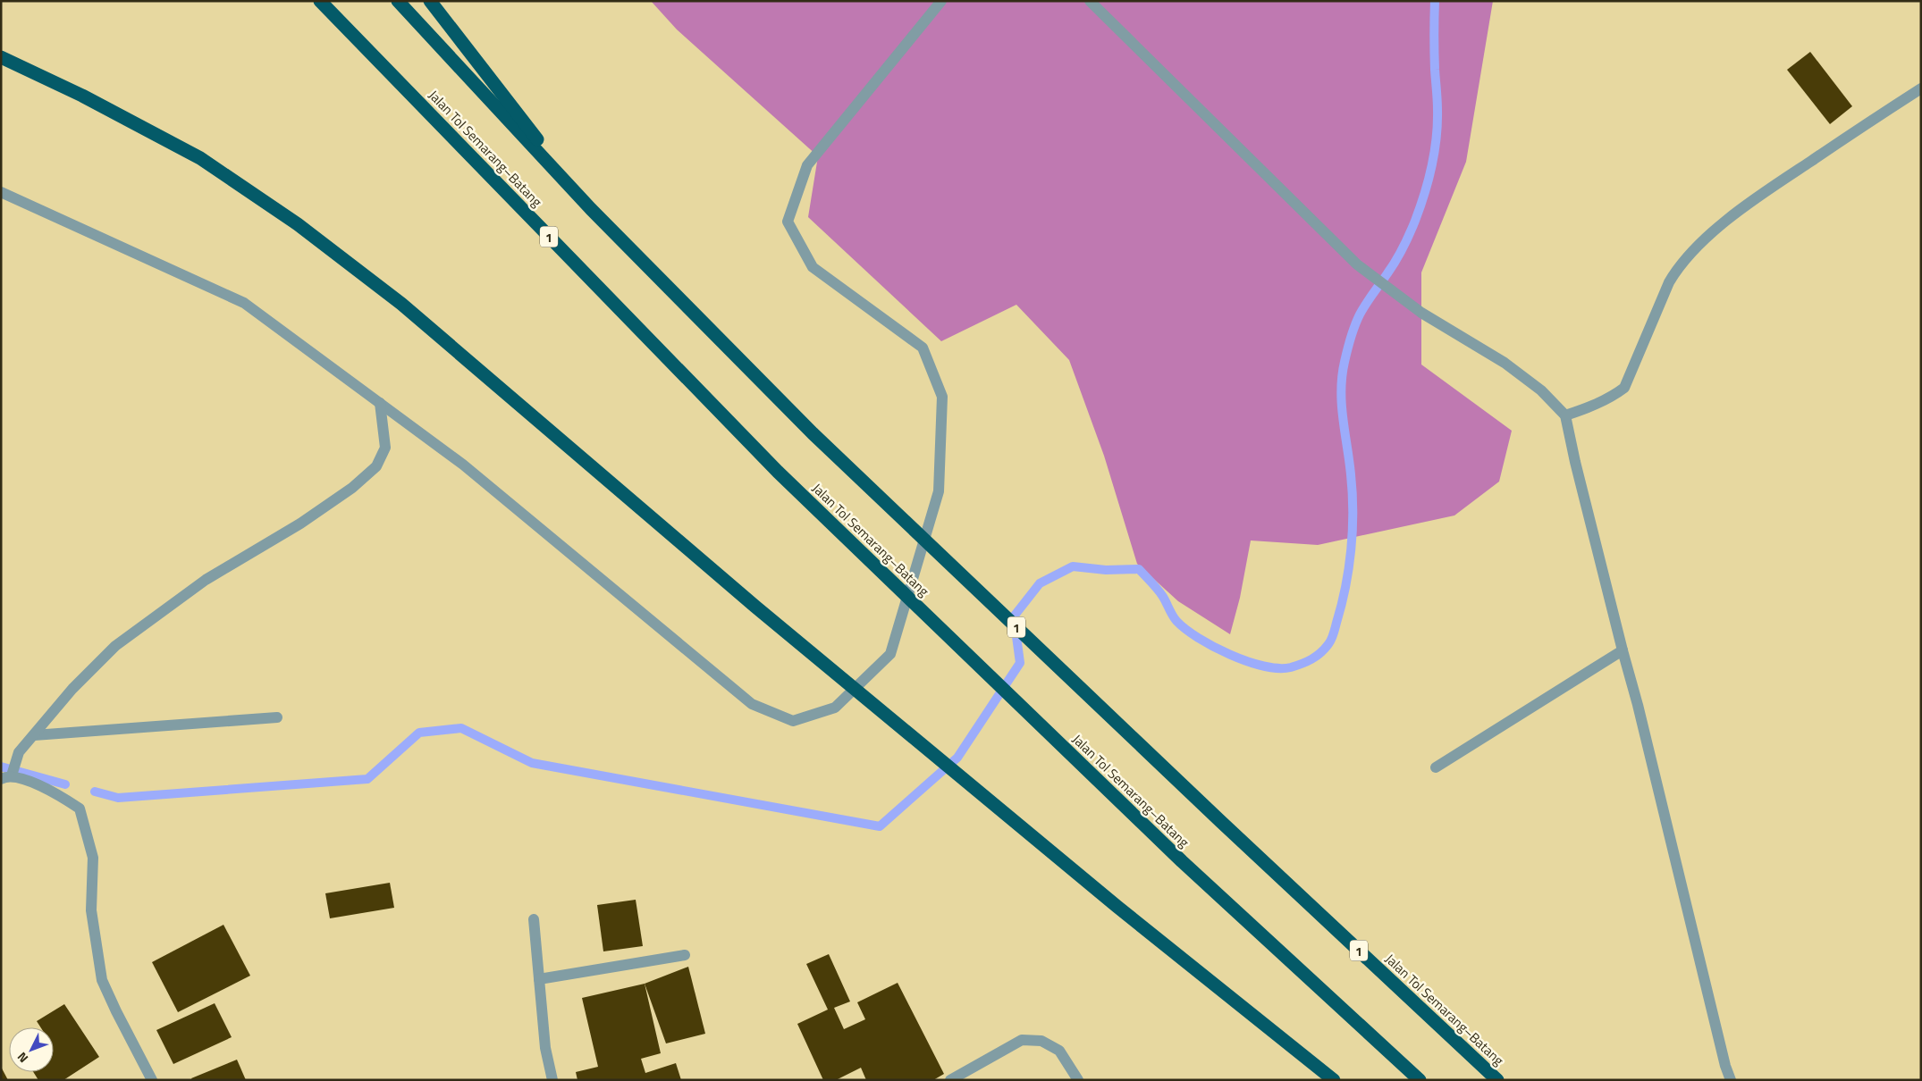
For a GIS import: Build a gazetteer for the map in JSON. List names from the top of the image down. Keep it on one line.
{"streets":{"highway":["Jalan Tol Semarang–Batang","1"]},"north":"bottom left"}
